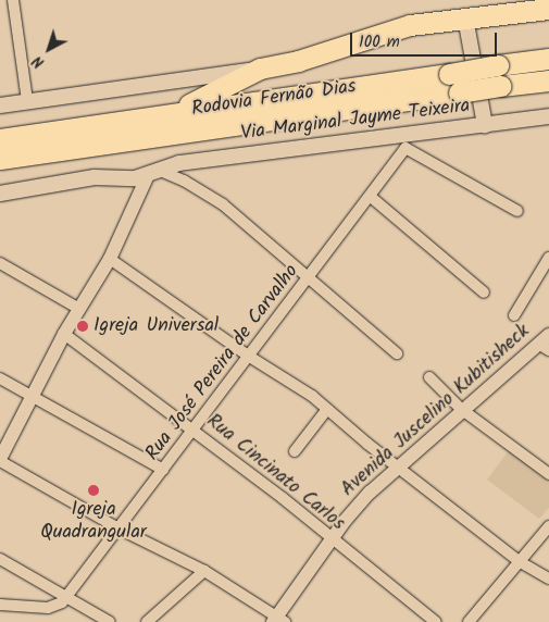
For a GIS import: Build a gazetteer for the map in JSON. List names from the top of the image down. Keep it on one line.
{"streets":{"highway":["Rodovia Fernão Dias"],"main road":["Via Marginal Jayme Teixeira"],"street":["Rua José Pereira de Carvalho","Avenida Juscelino Kubitisheck","Rua Cincinato Carlos"]},"crossings":[["Rua José Pereira de Carvalho","Rua Cincinato Carlos"],["Avenida Juscelino Kubitisheck","Rua Cincinato Carlos"]],"places":["Igreja Universal","Igreja Quadrangular"],"scale_bar":"100 m","north":"bottom left"}
